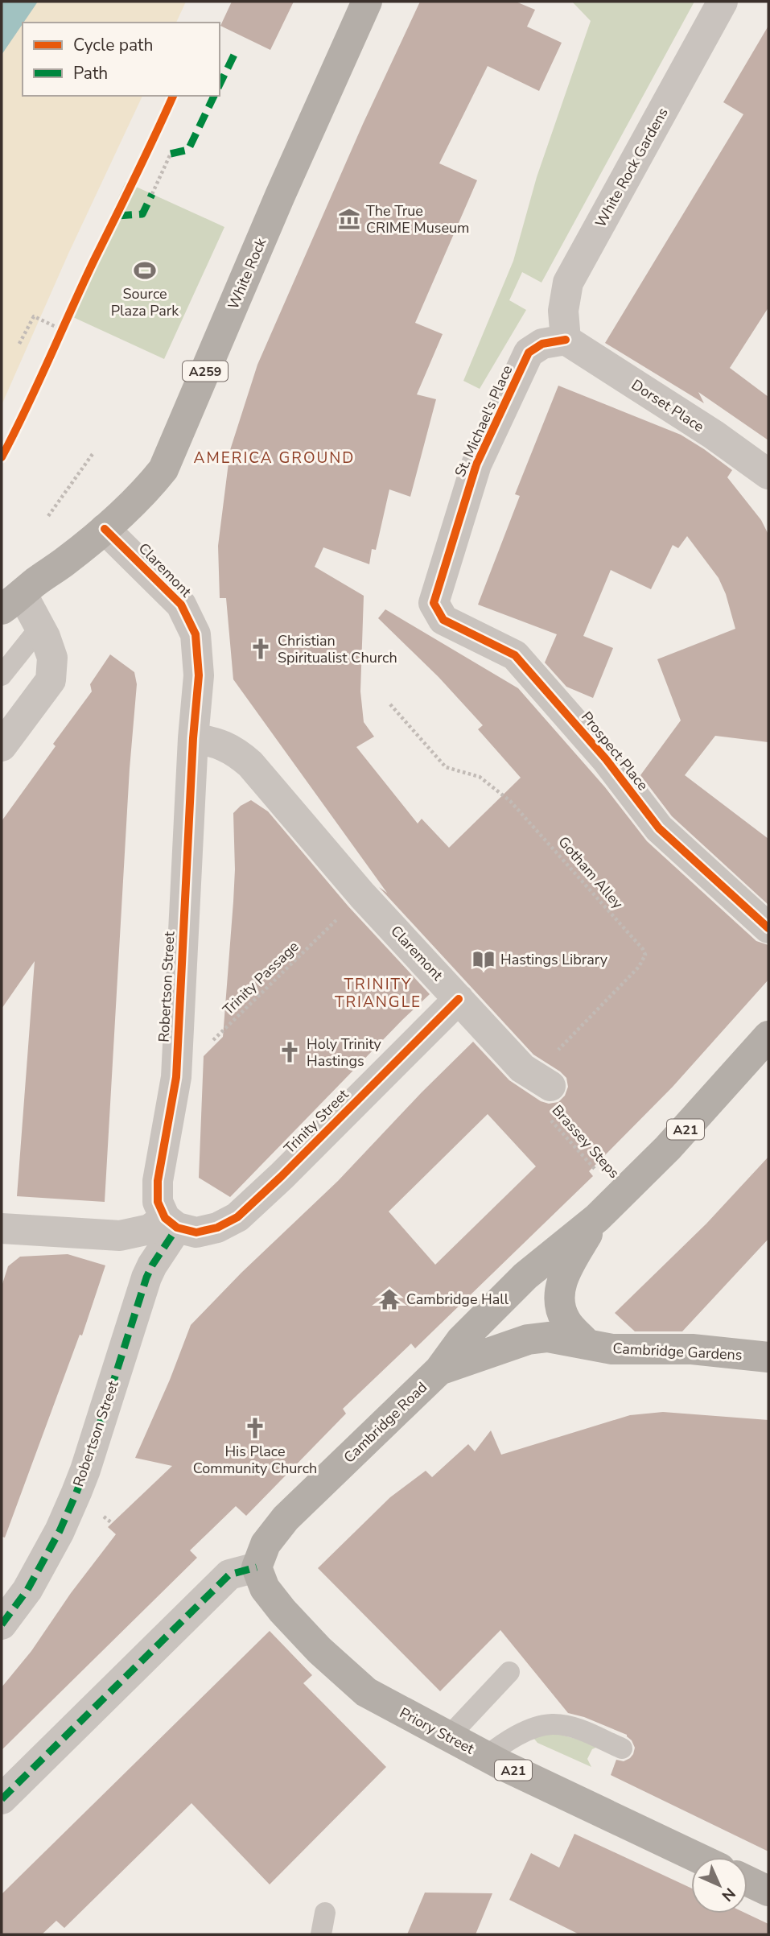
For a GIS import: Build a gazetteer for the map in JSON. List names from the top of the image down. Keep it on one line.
{"streets":{"highway":["White Rock","A259","A21","Cambridge Gardens","Cambridge Road","Priory Street"],"street":["White Rock Gardens","Dorset Place","St. Michael's Place","Claremont","Prospect Place","Robertson Street","Trinity Street"],"path":["Gotham Alley","Trinity Passage","Brassey Steps"]},"crossings":[["White Rock Gardens","Dorset Place"],["White Rock Gardens","St. Michael's Place"],["White Rock","A259"],["White Rock","Claremont"],["A259","Claremont"],["Dorset Place","St. Michael's Place"],["St. Michael's Place","Prospect Place"],["Claremont","Gotham Alley"],["Claremont","Trinity Passage"],["Claremont","Robertson Street"],["Claremont","Trinity Street"],["Trinity Passage","Robertson Street"],["Robertson Street","Trinity Street"],["A21","Cambridge Gardens"],["A21","Cambridge Road"],["Brassey Steps","Cambridge Road"],["Cambridge Gardens","Cambridge Road"],["Cambridge Road","Priory Street"]],"districts":["AMERICA GROUND","TRINITY TRIANGLE"],"places":{"museum":["The True CRIME Museum"],"sports":["Source Plaza Park"],"church":["Christian Spiritualist Church","Holy Trinity Hastings","His Place Community Church"],"library":["Hastings Library"],"temple":["Cambridge Hall"]},"legend":["Cycle path","Path"],"north":"bottom right"}
